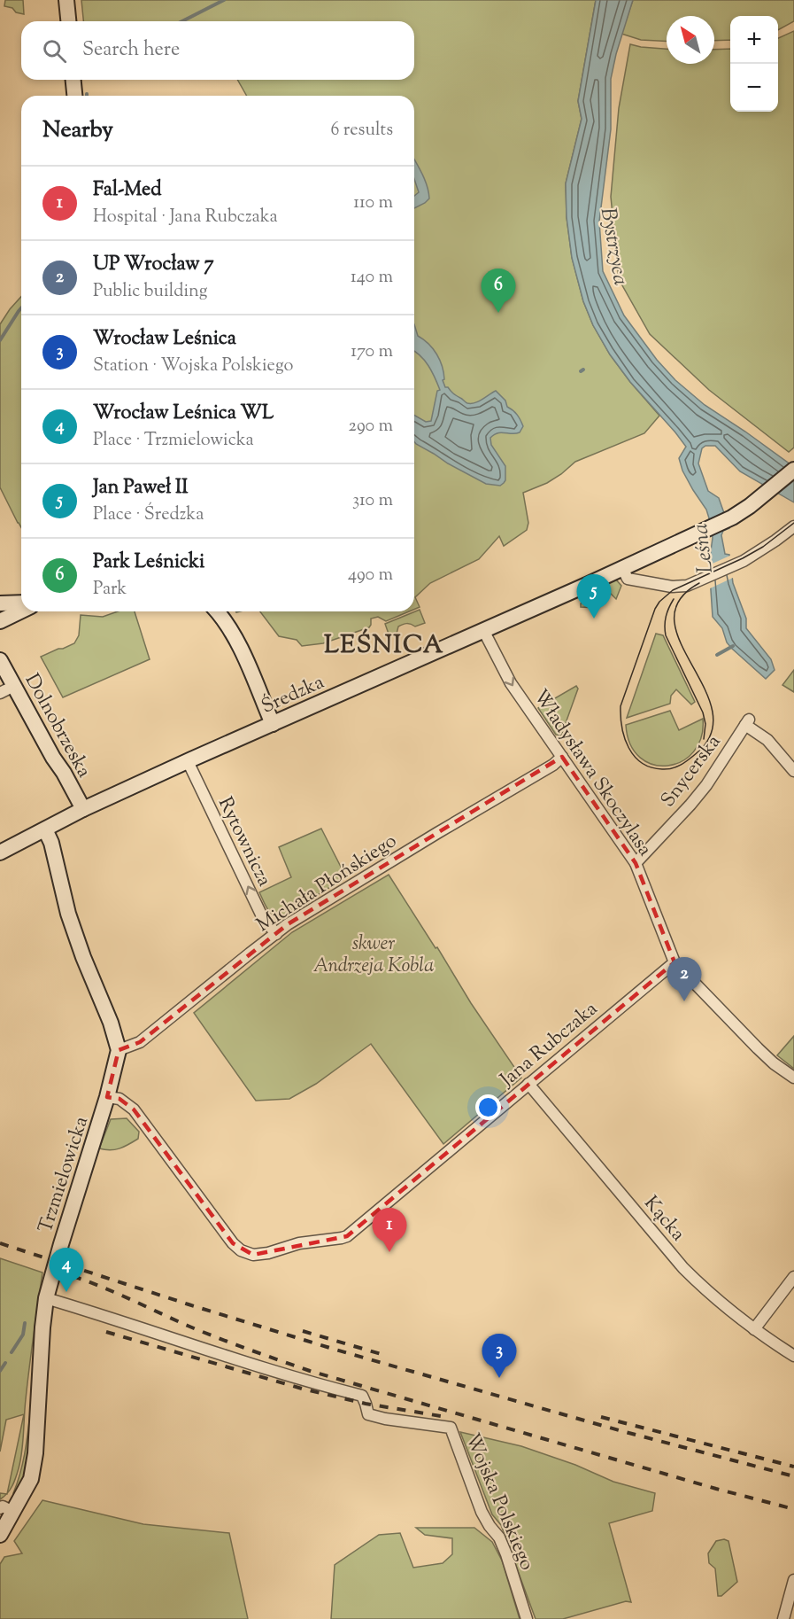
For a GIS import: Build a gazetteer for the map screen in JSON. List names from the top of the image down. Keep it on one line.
{"streets":{"street":["Średzka","Dolnobrzeska","Snycerska","Władysława Skoczylasa","Rytownicza","Michała Płońskiego","Jana Rubczaka","Trzmielowicka","Kącka","Wojska Polskiego"]},"crossings":[["Średzka","Dolnobrzeska"],["Średzka","Władysława Skoczylasa"],["Średzka","Rytownicza"],["Średzka","Trzmielowicka"],["Snycerska","Władysława Skoczylasa"],["Władysława Skoczylasa","Michała Płońskiego"],["Władysława Skoczylasa","Jana Rubczaka"],["Rytownicza","Michała Płońskiego"],["Michała Płońskiego","Trzmielowicka"],["Jana Rubczaka","Trzmielowicka"],["Jana Rubczaka","Kącka"],["Trzmielowicka","Wojska Polskiego"]],"one_way":["Rytownicza"],"districts":["LEŚNICA"],"water":["Bystrzyca","Leśna"],"parks":["skwer Andrzeja Kobla"],"north":"top left","page":{"map_buttons":["+","−"],"search":"Search here","heading":["Nearby","6 results"],"list":[{"mark":"1","name":"Fal-Med","note":"Hospital · Jana Rubczaka","value":"110 m"},{"mark":"2","name":"UP Wrocław 7","note":"Public building","value":"140 m"},{"mark":"3","name":"Wrocław Leśnica","note":"Station · Wojska Polskiego","value":"170 m"},{"mark":"4","name":"Wrocław Leśnica WL","note":"Place · Trzmielowicka","value":"290 m"},{"mark":"5","name":"Jan Paweł II","note":"Place · Średzka","value":"310 m"},{"mark":"6","name":"Park Leśnicki","note":"Park","value":"490 m"}],"pins":["6","5","2","1","4","3"]}}
